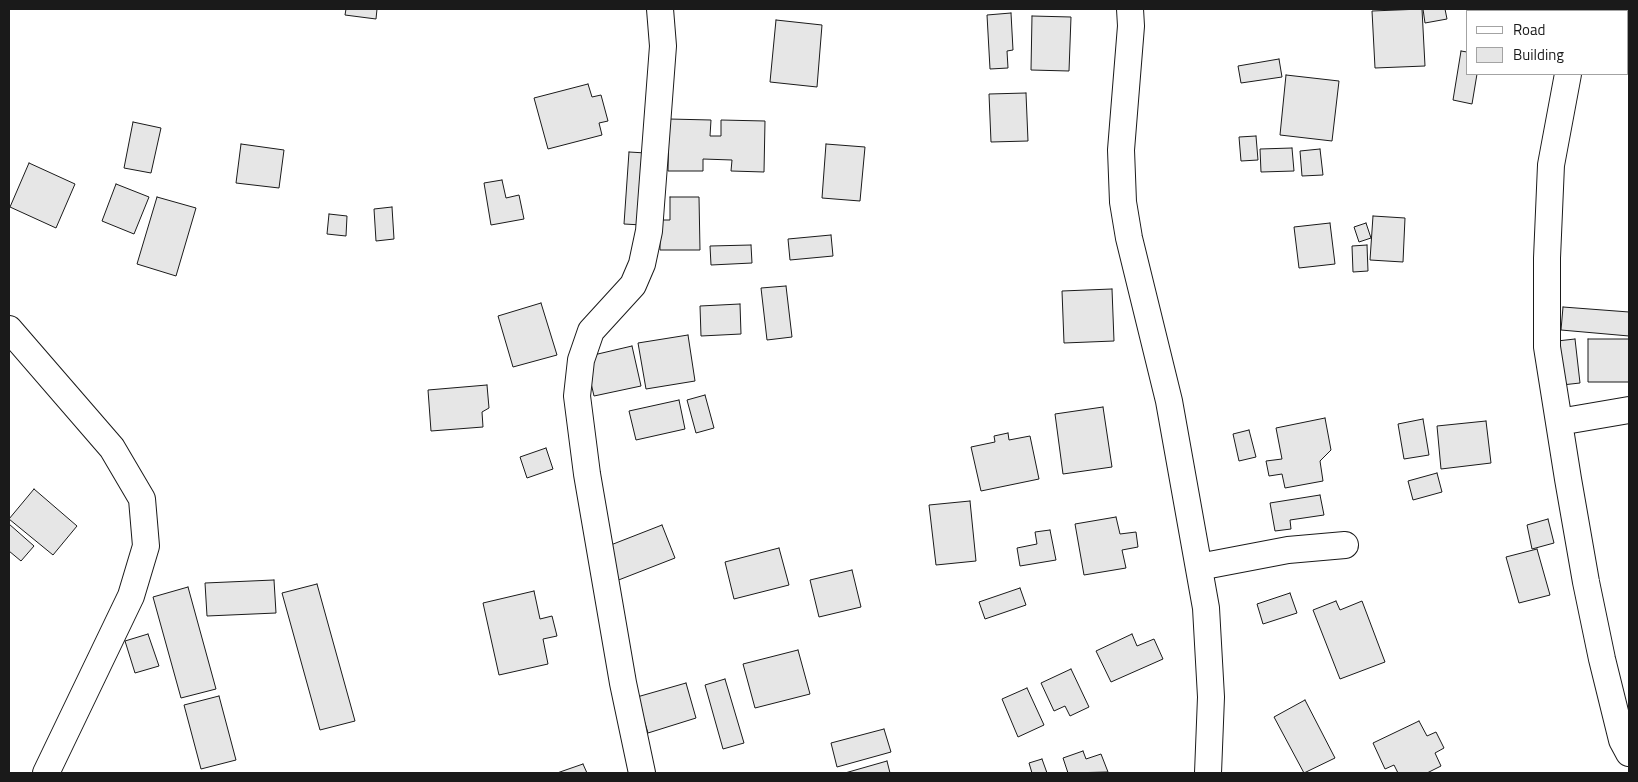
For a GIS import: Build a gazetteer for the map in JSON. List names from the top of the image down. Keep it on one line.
{"legend":["Road","Building"]}
